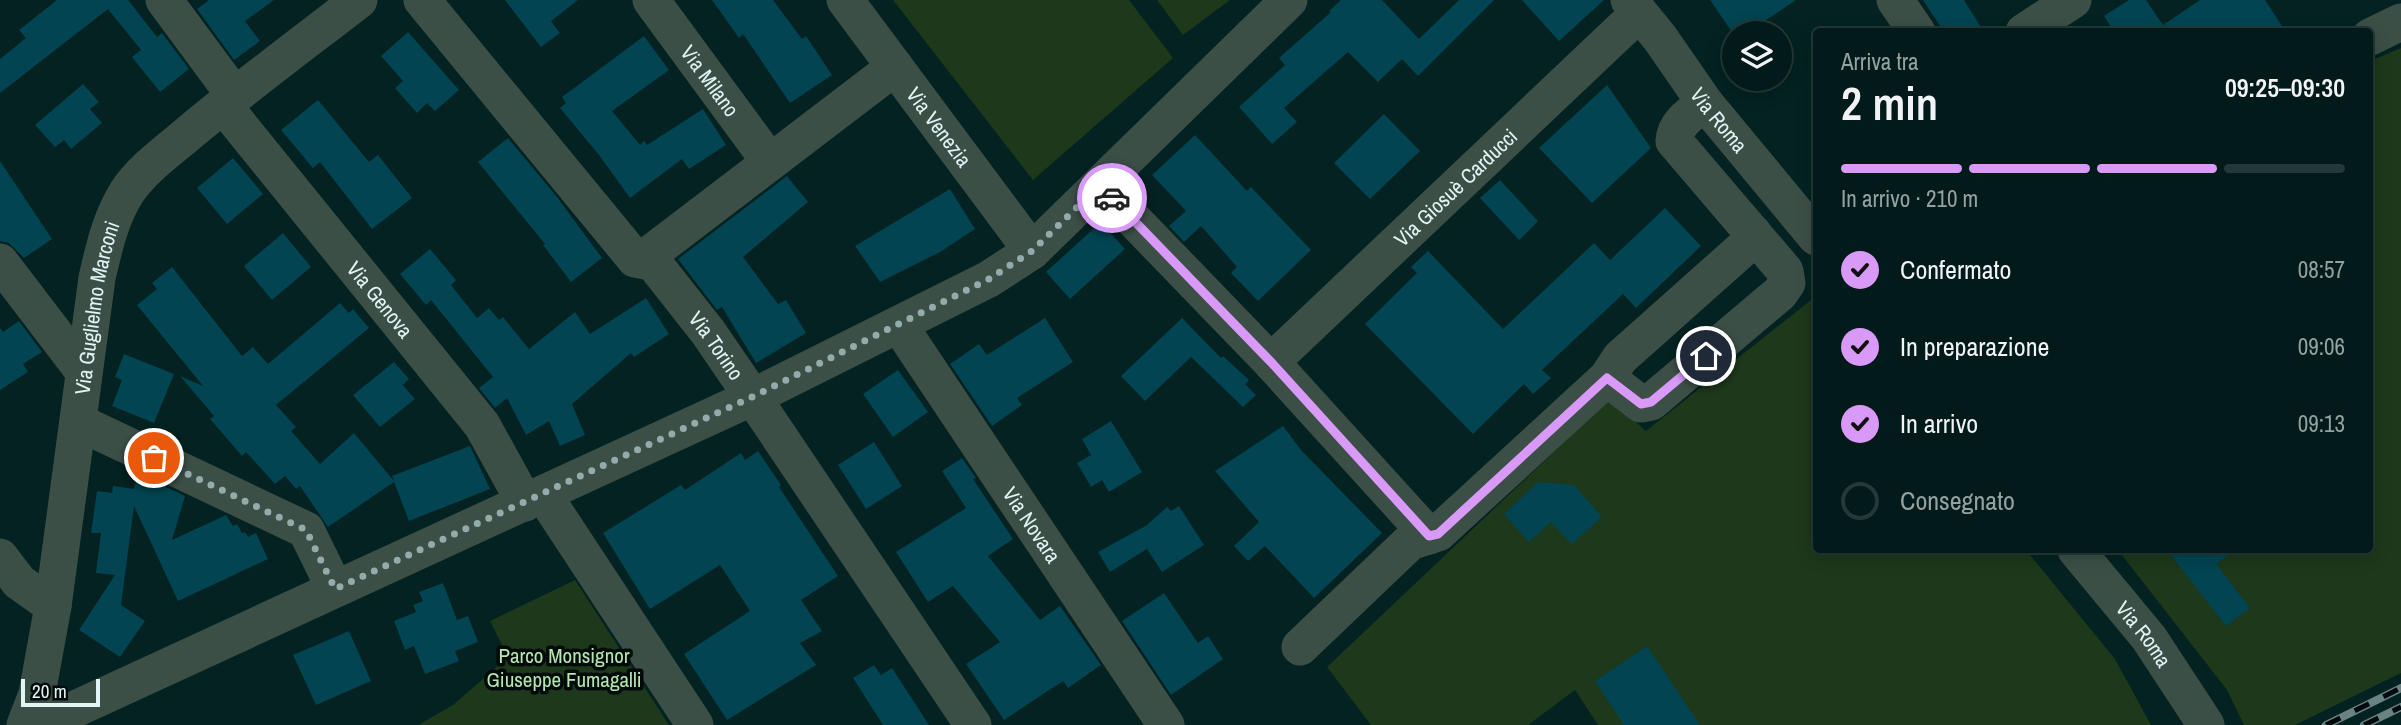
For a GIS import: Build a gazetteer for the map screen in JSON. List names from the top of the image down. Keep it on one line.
{"streets":{"street":["Via Milano","Via Roma","Via Venezia","Via Giosuè Carducci","Via Genova","Via Guglielmo Marconi","Via Torino","Via Novara"]},"crossings":[["Via Roma","Via Giosuè Carducci"],["Via Genova","Via Guglielmo Marconi"]],"parks":["Parco Monsignor Giuseppe Fumagalli"],"scale_bar":"20 m","page":{"heading":["2 min","Arriva tra","09:25–09:30"],"bar":"In arrivo · 210 m","list":[["Confermato","08:57"],["In preparazione","09:06"],["In arrivo","09:13"],"Consegnato"],"scale":"20 m"}}
